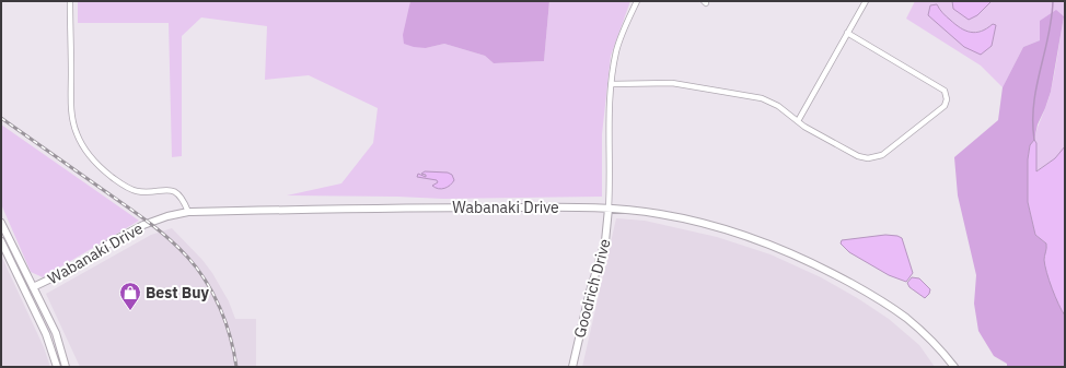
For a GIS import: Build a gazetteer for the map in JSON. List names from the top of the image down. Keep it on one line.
{"streets":{"street":["Wabanaki Drive","Goodrich Drive"]},"crossings":[["Wabanaki Drive","Goodrich Drive"]],"places":{"shop":["Best Buy"]}}
